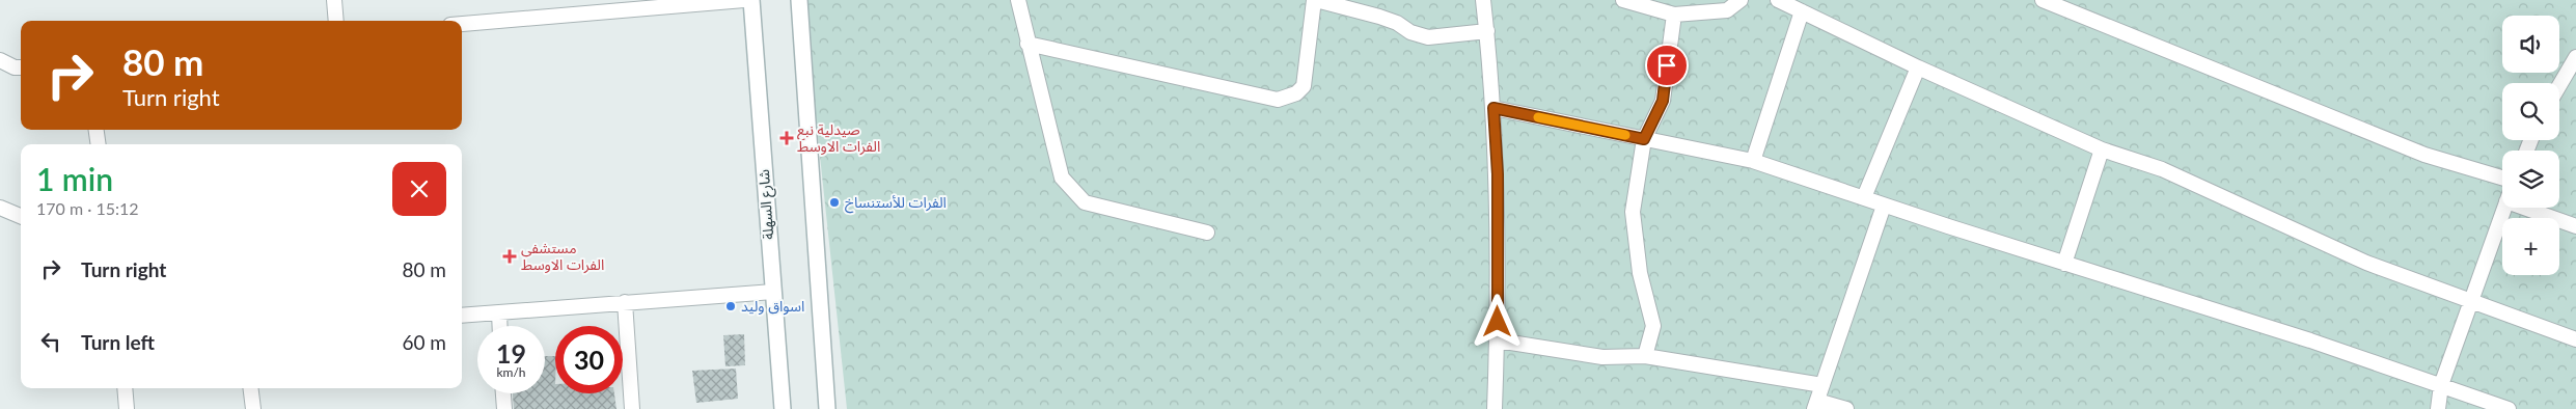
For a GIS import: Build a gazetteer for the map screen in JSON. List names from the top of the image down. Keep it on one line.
{"streets":{"main road":["شارع السهلة"]},"places":{"health":["صيدلية نبع الفرات الاوسط","مستشفى الفرات الاوسط"],"other":["الفرات للأستنساخ","اسواق وليد"]},"page":{"map_buttons":"+","turn":["80 m","Turn right"],"heading":["1 min","170 m · 15:12"],"list":[{"name":"Turn right","value":"80 m"},{"name":"Turn left","value":"60 m"}],"speed":"19 km/h","limit":"30"}}
